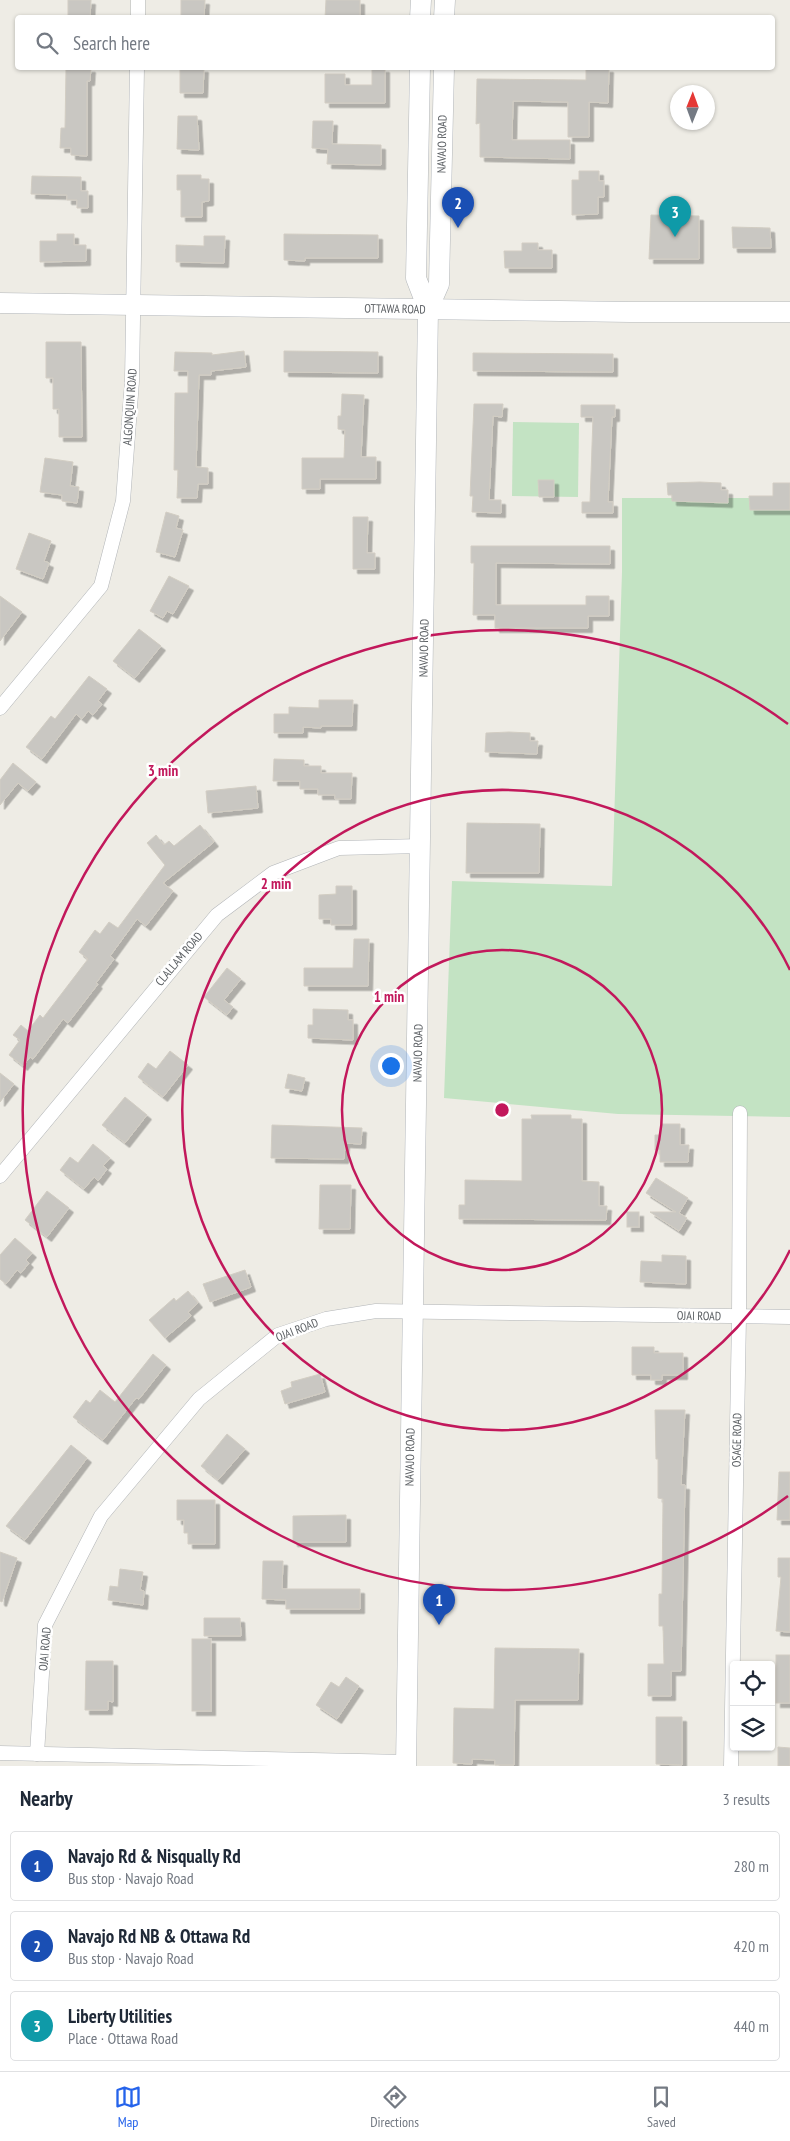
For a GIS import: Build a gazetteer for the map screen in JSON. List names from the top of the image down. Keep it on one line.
{"streets":{"main road":["NAVAJO ROAD","OTTAWA ROAD"],"street":["ALGONQUIN ROAD","CLALLAM ROAD","OJAI ROAD","OSAGE ROAD"]},"crossings":[["NAVAJO ROAD","OTTAWA ROAD"],["NAVAJO ROAD","CLALLAM ROAD"],["NAVAJO ROAD","OJAI ROAD"],["OTTAWA ROAD","ALGONQUIN ROAD"],["OJAI ROAD","OSAGE ROAD"]],"north":"top","page":{"search":"Search here","pins":["2","3","1"],"heading":["Nearby","3 results"],"list":[{"mark":"1","name":"Navajo Rd & Nisqually Rd","note":"Bus stop · Navajo Road","value":"280 m"},{"mark":"2","name":"Navajo Rd NB & Ottawa Rd","note":"Bus stop · Navajo Road","value":"420 m"},{"mark":"3","name":"Liberty Utilities","note":"Place · Ottawa Road","value":"440 m"}],"nav":["Map","Directions","Saved"]},"rings":["3 min","2 min","1 min"]}
